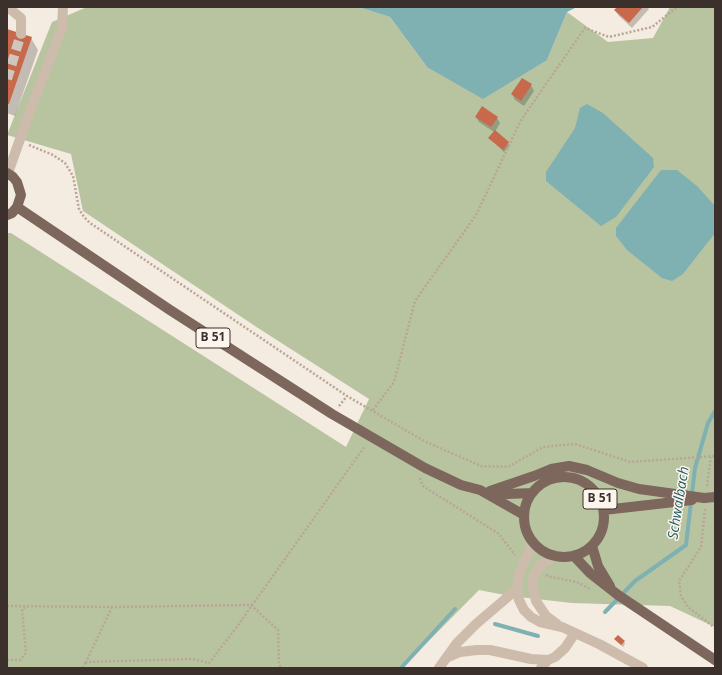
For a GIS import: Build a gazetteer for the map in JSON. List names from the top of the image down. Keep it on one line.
{"streets":{"main road":["B 51"]},"water":["Schwalbach"]}
